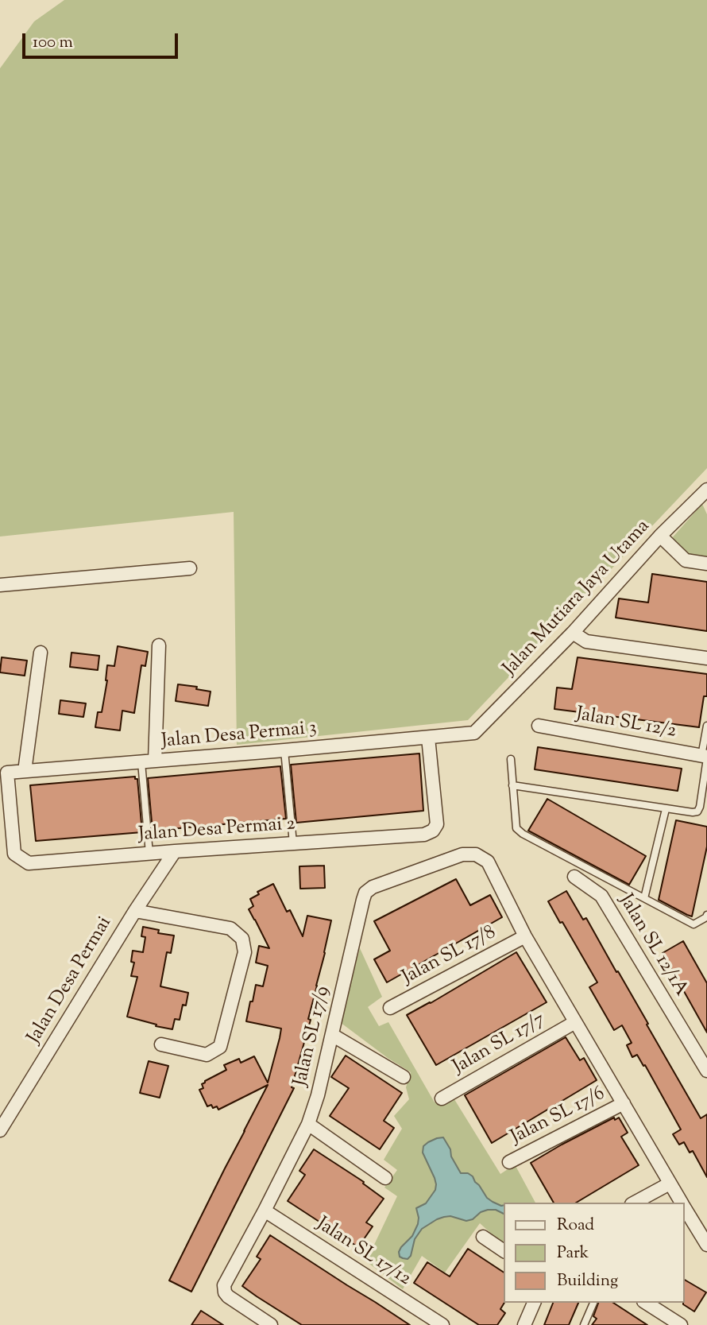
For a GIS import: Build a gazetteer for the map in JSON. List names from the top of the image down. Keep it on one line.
{"streets":{"street":["Jalan Mutiara Jaya Utama","Jalan SL 12/2","Jalan Desa Permai 3","Jalan Desa Permai 2","Jalan SL 12/1A","Jalan SL 17/8","Jalan Desa Permai","Jalan SL 17/9","Jalan SL 17/7","Jalan SL 17/6","Jalan SL 17/12"]},"crossings":[["Jalan Mutiara Jaya Utama","Jalan Desa Permai 3"],["Jalan Desa Permai 3","Jalan Desa Permai 2"],["Jalan Desa Permai 2","Jalan Desa Permai"],["Jalan SL 17/8","Jalan SL 17/9"],["Jalan SL 17/9","Jalan SL 17/12"]],"legend":["Road","Park","Building"],"scale_bar":"100 m"}
